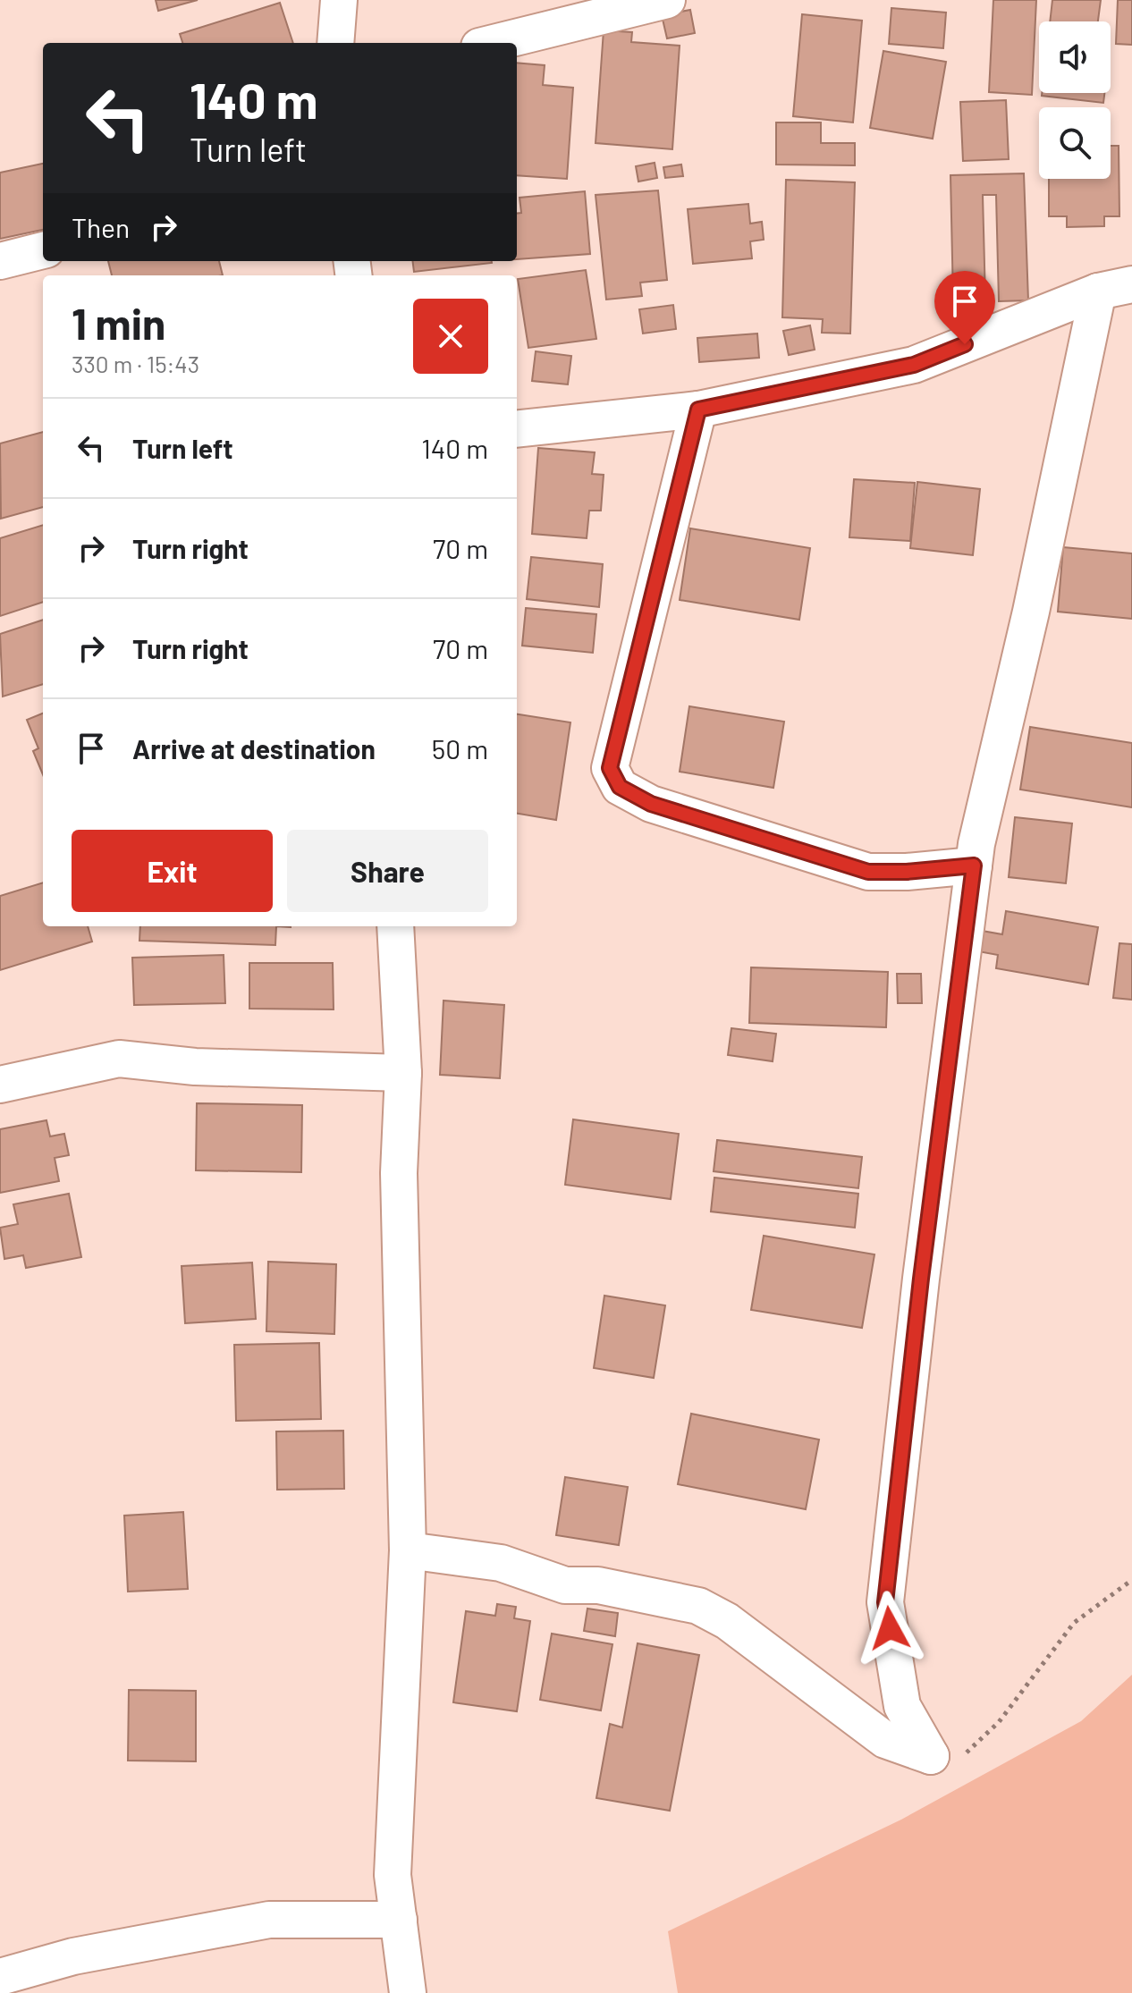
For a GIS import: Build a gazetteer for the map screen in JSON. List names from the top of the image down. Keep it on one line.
{"page":{"turn":["140 m","Turn left"],"then":"Then","heading":["1 min","330 m · 15:43"],"list":[{"name":"Turn left","value":"140 m"},{"name":"Turn right","value":"70 m"},{"name":"Turn right","value":"70 m"},{"name":"Arrive at destination","value":"50 m"}],"buttons":["Exit","Share"]}}
